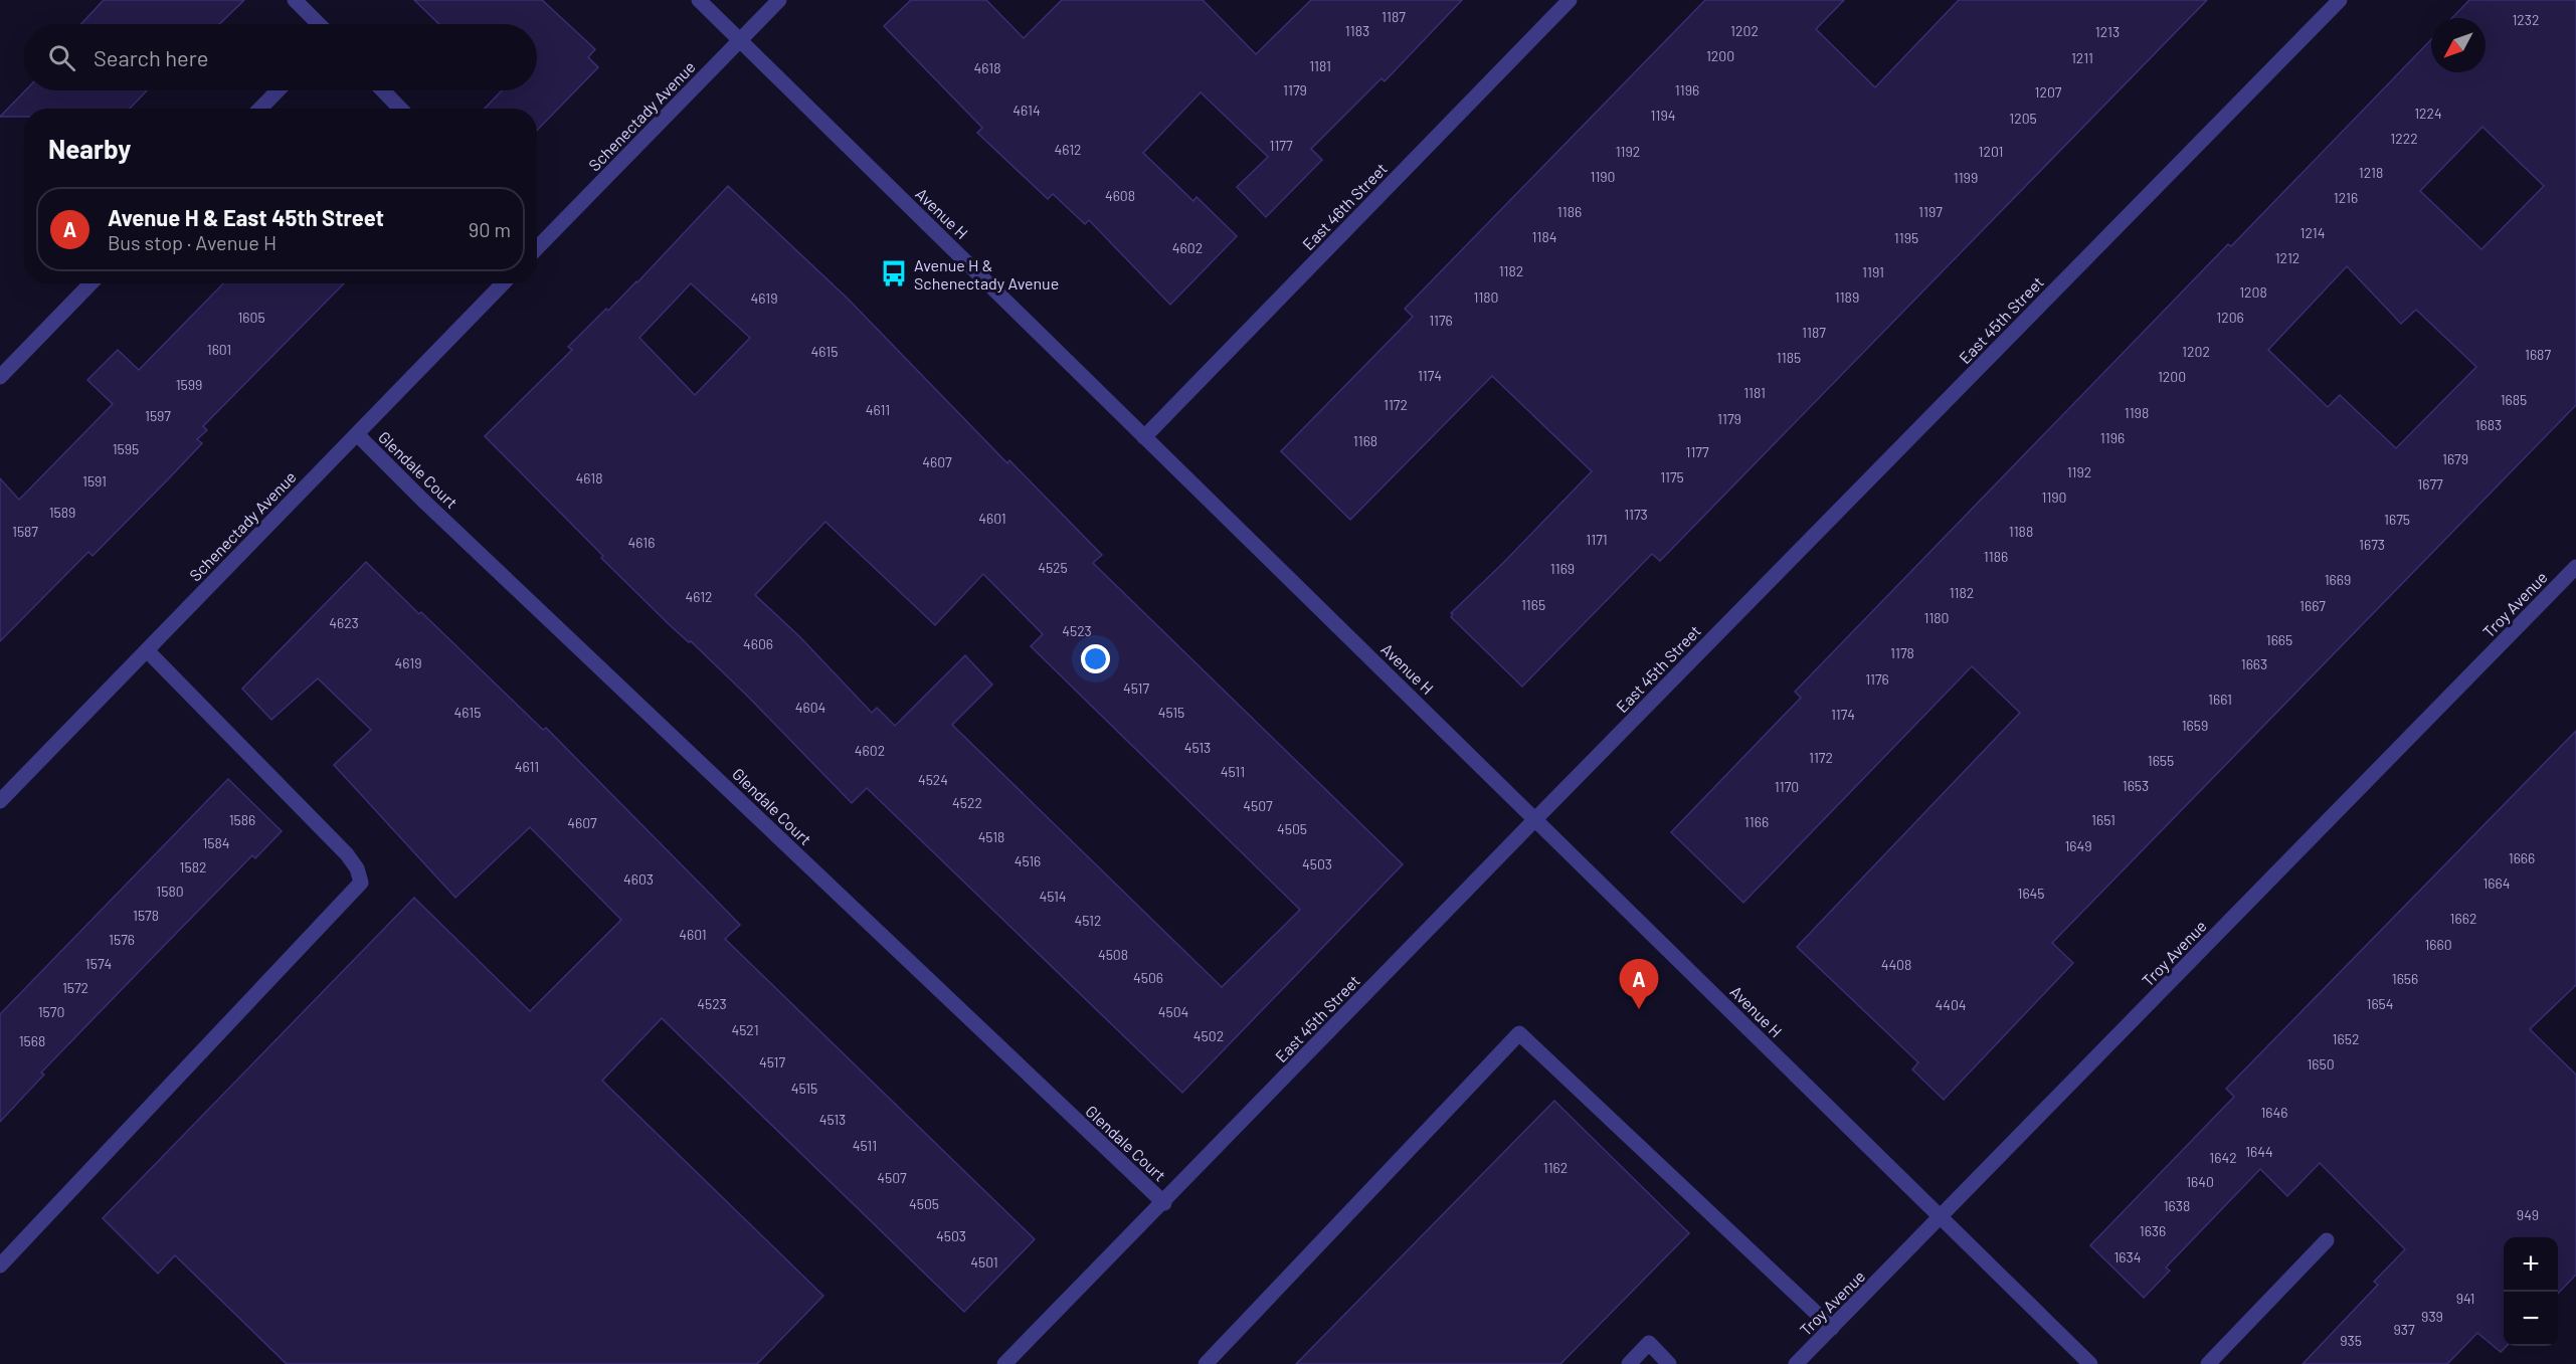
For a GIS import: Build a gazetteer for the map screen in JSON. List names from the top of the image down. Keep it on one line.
{"streets":{"street":["Schenectady Avenue","East 46th Street","Avenue H","East 45th Street","Glendale Court","Troy Avenue"]},"crossings":[["Schenectady Avenue","Avenue H"],["Schenectady Avenue","Glendale Court"],["East 46th Street","Avenue H"],["Avenue H","East 45th Street"],["Avenue H","Troy Avenue"],["East 45th Street","Glendale Court"]],"places":{"bus stop":["Avenue H & Schenectady Avenue"]},"house_numbers":["1187","1232","1183","1202","1213","1200","1211","1181","4618","1179","1196","1207","4614","1224","1194","1205","1222","1177","4612","1192","1201","1218","1190","1199","4608","1216","1186","1197","1214","1184","1195","4602","1212","1182","1191","1208","1180","1189","4619","1605","1206","1176","1187","1601","4615","1202","1687","1185","1174","1200","1599","1181","1685","1172","4611","1198","1597","1179","1683","1196","1168","1595","1177","1679","4607","1192","1175","4618","1591","1677","1190","1589","1173","4601","1675","1587","1188","1171","4616","1673","1186","4525","1169","1669","1182","4612","1165","1667","1180","4623","4523","1665","4606","1178","4619","1663","1176","4517","1661","4604","4615","4515","1174","1659","4513","4602","1172","1655","4611","4511","4524","1653","1170","4522","4507","1586","1651","1166","4607","4505","4518","1584","1649","1666","4516","4503","1582","4603","1664","1580","1645","4514","1578","1662","4512","4601","1576","1660","4508","1574","4408","4506","1656","1572","4523","1654","4404","1570","4504","4521","4502","1652","1568","4517","1650","4515","1646","4513","4511","1644","1642","1162","4507","1640","4505","1638","949","1636","4503","1634","4501","941","939","937","935"],"north":"bottom left","page":{"search":"Search here","heading":"Nearby","list":[{"mark":"A","name":"Avenue H & East 45th Street","note":"Bus stop · Avenue H","value":"90 m"}],"pins":"A","map_buttons":["+","−"]}}
